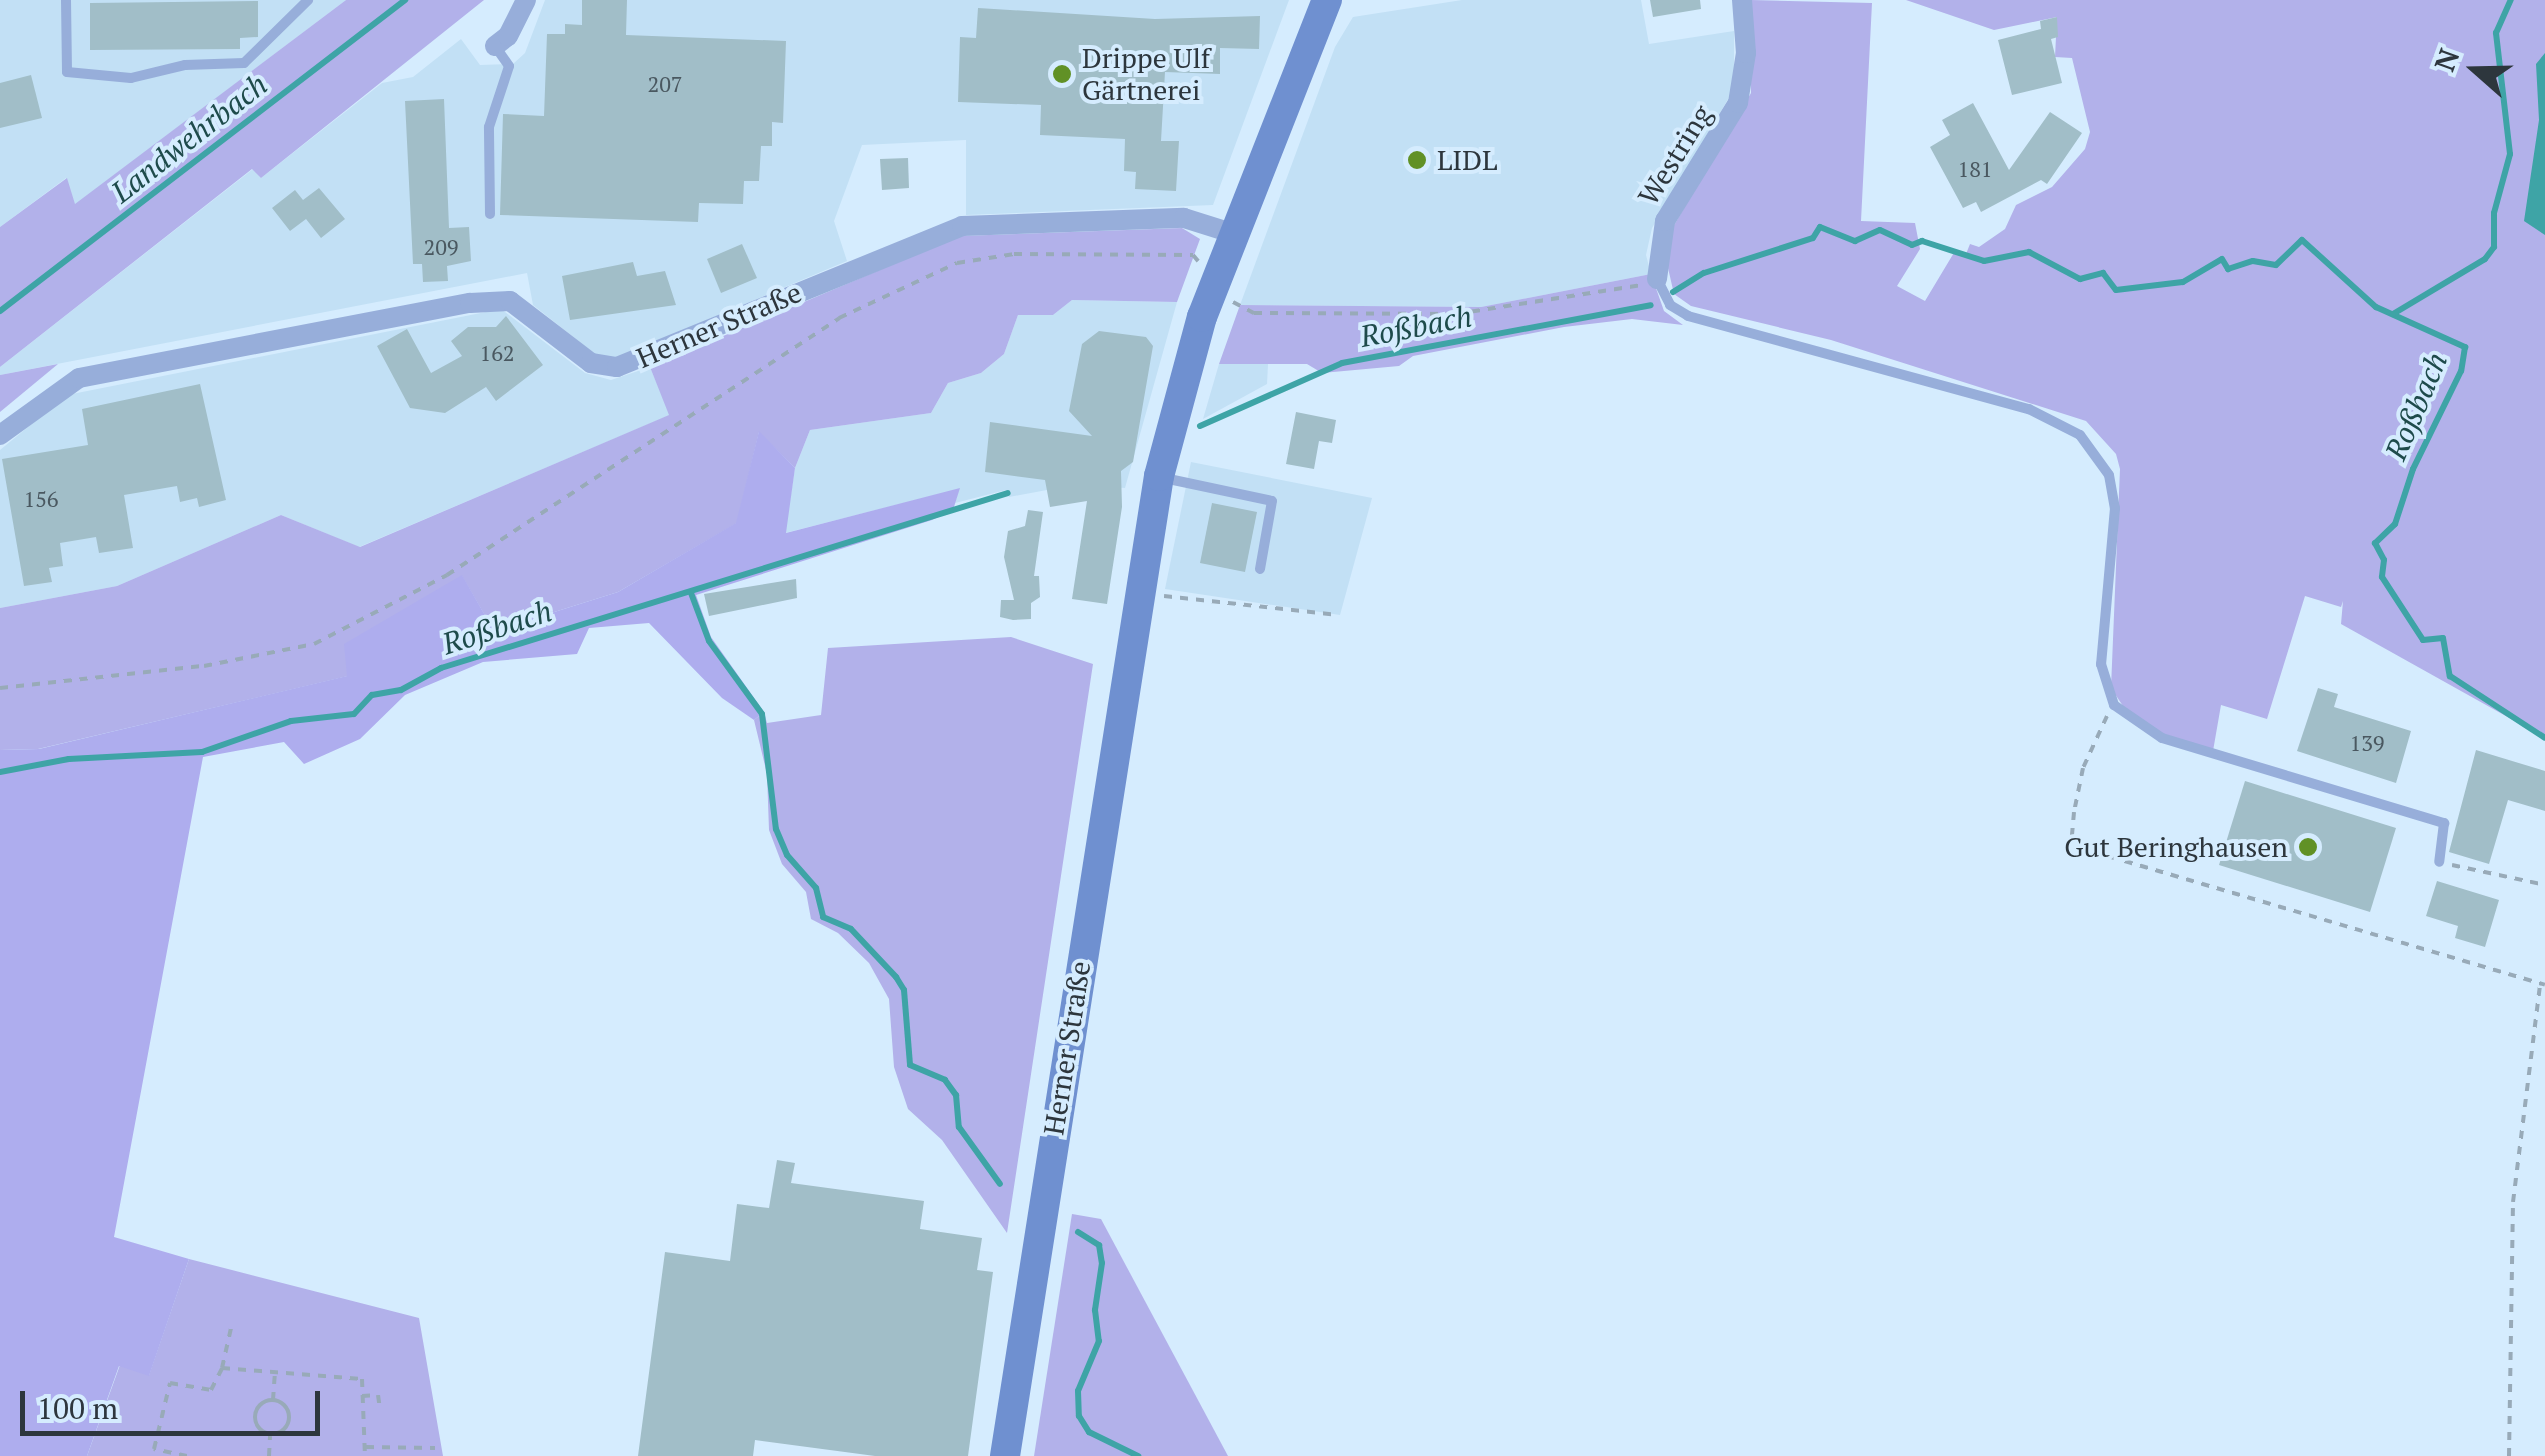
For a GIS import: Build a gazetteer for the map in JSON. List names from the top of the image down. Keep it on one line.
{"streets":{"main road":["Herner Straße"],"street":["Westring"]},"water":["Landwehrbach","Roßbach"],"places":["Drippe Ulf Gärtnerei","LIDL","Gut Beringhausen"],"house_numbers":["207","181","209","162","156","139"],"scale_bar":"100 m","north":"left"}
